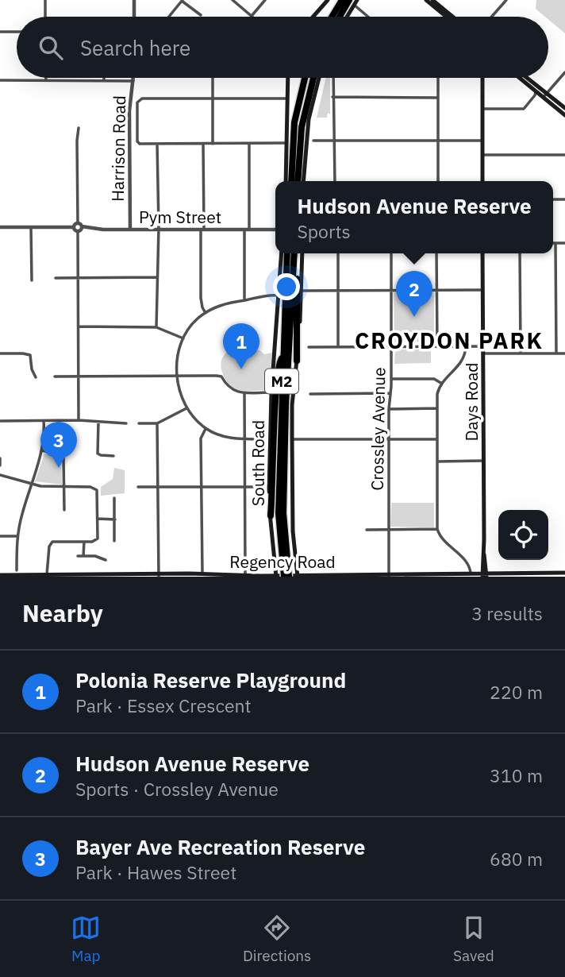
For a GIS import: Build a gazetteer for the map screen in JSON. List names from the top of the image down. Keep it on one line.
{"streets":{"highway":["M2"],"main road":["Days Road","South Road","Regency Road"],"street":["Harrison Road","Pym Street","Crossley Avenue"]},"crossings":[["Harrison Road","Pym Street"],["Days Road","Regency Road"],["Crossley Avenue","Regency Road"],["South Road","Regency Road"]],"districts":["CROYDON PARK"],"page":{"search":"Search here","popup":["Hudson Avenue Reserve","Sports"],"pins":["2","1","3"],"heading":["Nearby","3 results"],"list":[{"mark":"1","name":"Polonia Reserve Playground","note":"Park · Essex Crescent","value":"220 m"},{"mark":"2","name":"Hudson Avenue Reserve","note":"Sports · Crossley Avenue","value":"310 m"},{"mark":"3","name":"Bayer Ave Recreation Reserve","note":"Park · Hawes Street","value":"680 m"}],"nav":["Map","Directions","Saved"]}}
